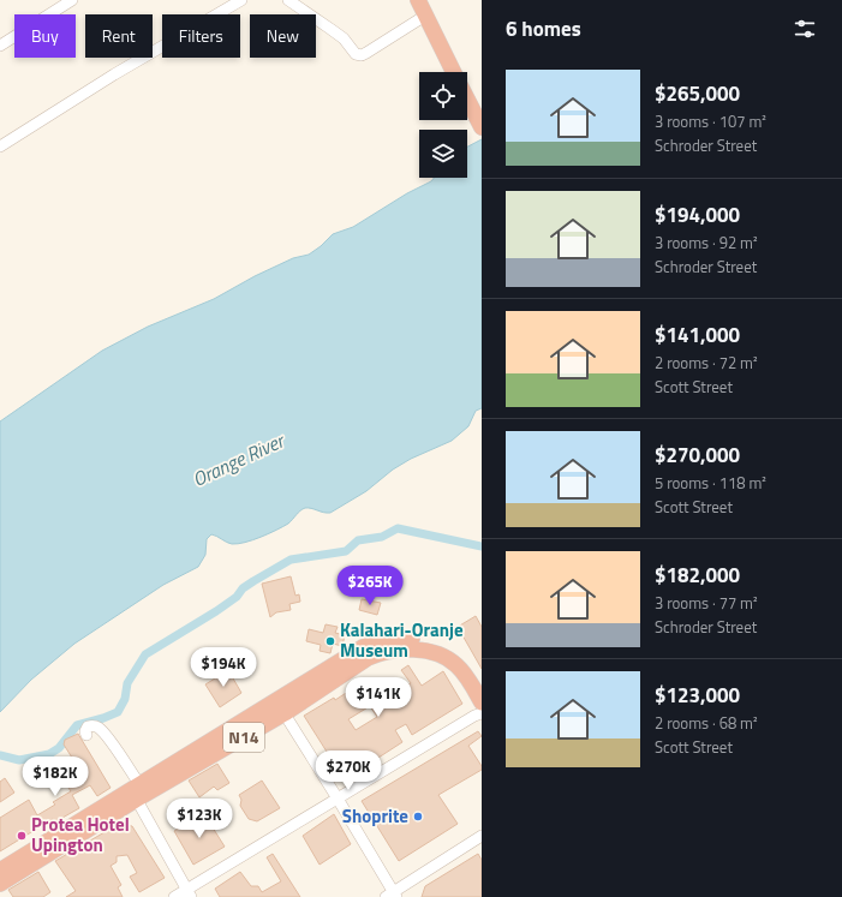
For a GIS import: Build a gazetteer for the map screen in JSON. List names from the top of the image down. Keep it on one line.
{"streets":{"highway":["N14"]},"water":["Orange River"],"places":["Kalahari-Oranje Museum","Shoprite","Protea Hotel Upington"],"page":{"heading":"6 homes","chip":["Buy","Rent","Filters","New"],"list":[{"name":"$265,000","note":"3 rooms · 107 m² · Schroder Street"},{"name":"$194,000","note":"3 rooms · 92 m² · Schroder Street"},{"name":"$141,000","note":"2 rooms · 72 m² · Scott Street"},{"name":"$270,000","note":"5 rooms · 118 m² · Scott Street"},{"name":"$182,000","note":"3 rooms · 77 m² · Schroder Street"},{"name":"$123,000","note":"2 rooms · 68 m² · Scott Street"}],"price":["$265K","$194K","$141K","$270K","$182K","$123K"]}}
